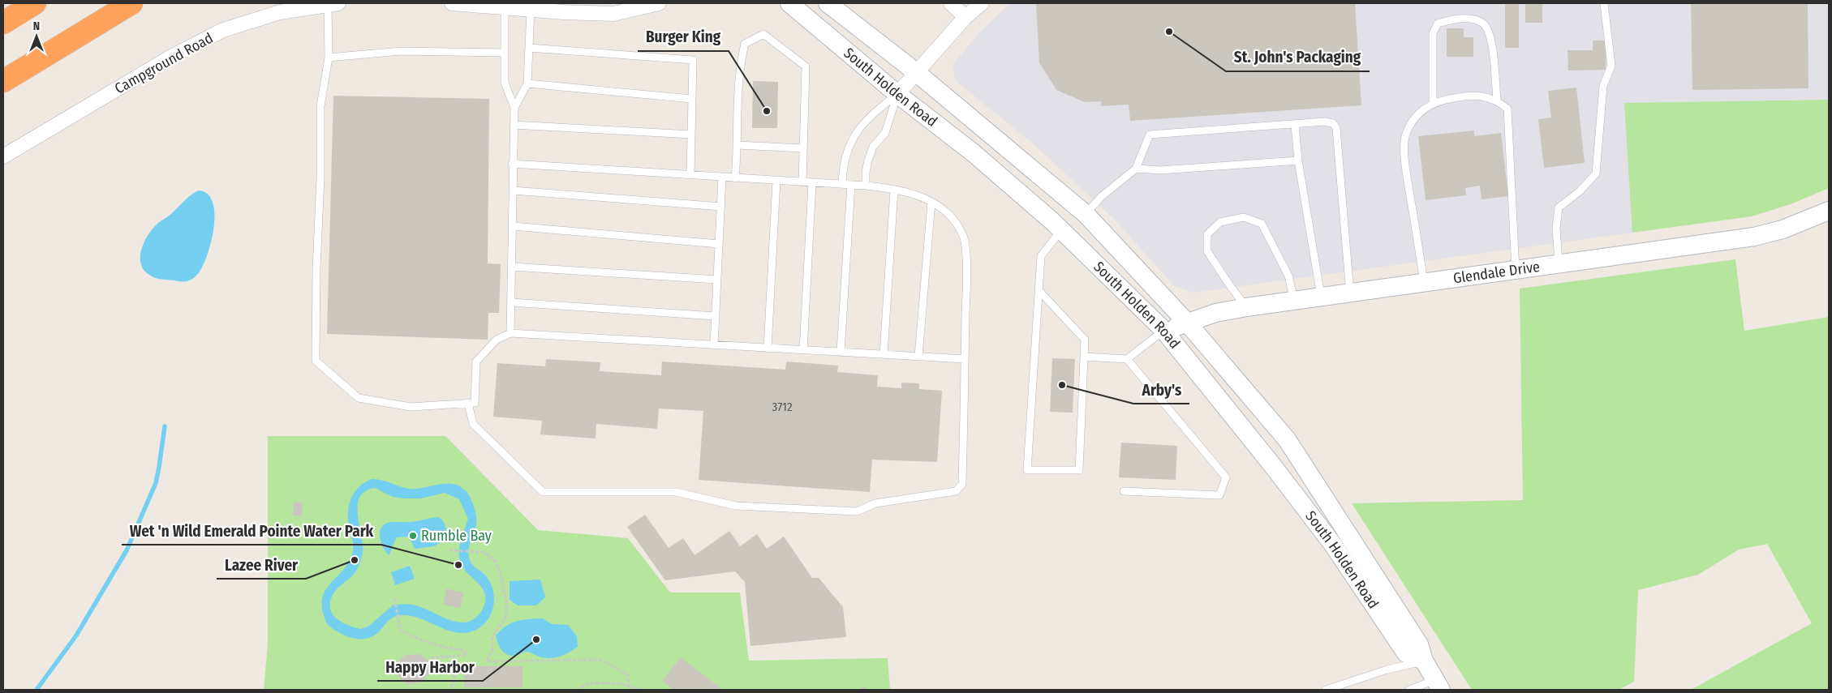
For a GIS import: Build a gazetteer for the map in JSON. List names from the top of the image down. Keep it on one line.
{"streets":{"street":["Campground Road","South Holden Road","Glendale Drive"]},"crossings":[["South Holden Road","Glendale Drive"]],"places":["St. John's Packaging","Burger King","Arby's","Rumble Bay","Lazee River","Wet 'n Wild Emerald Pointe Water Park","Happy Harbor"],"house_numbers":["3712"],"north":"top"}
